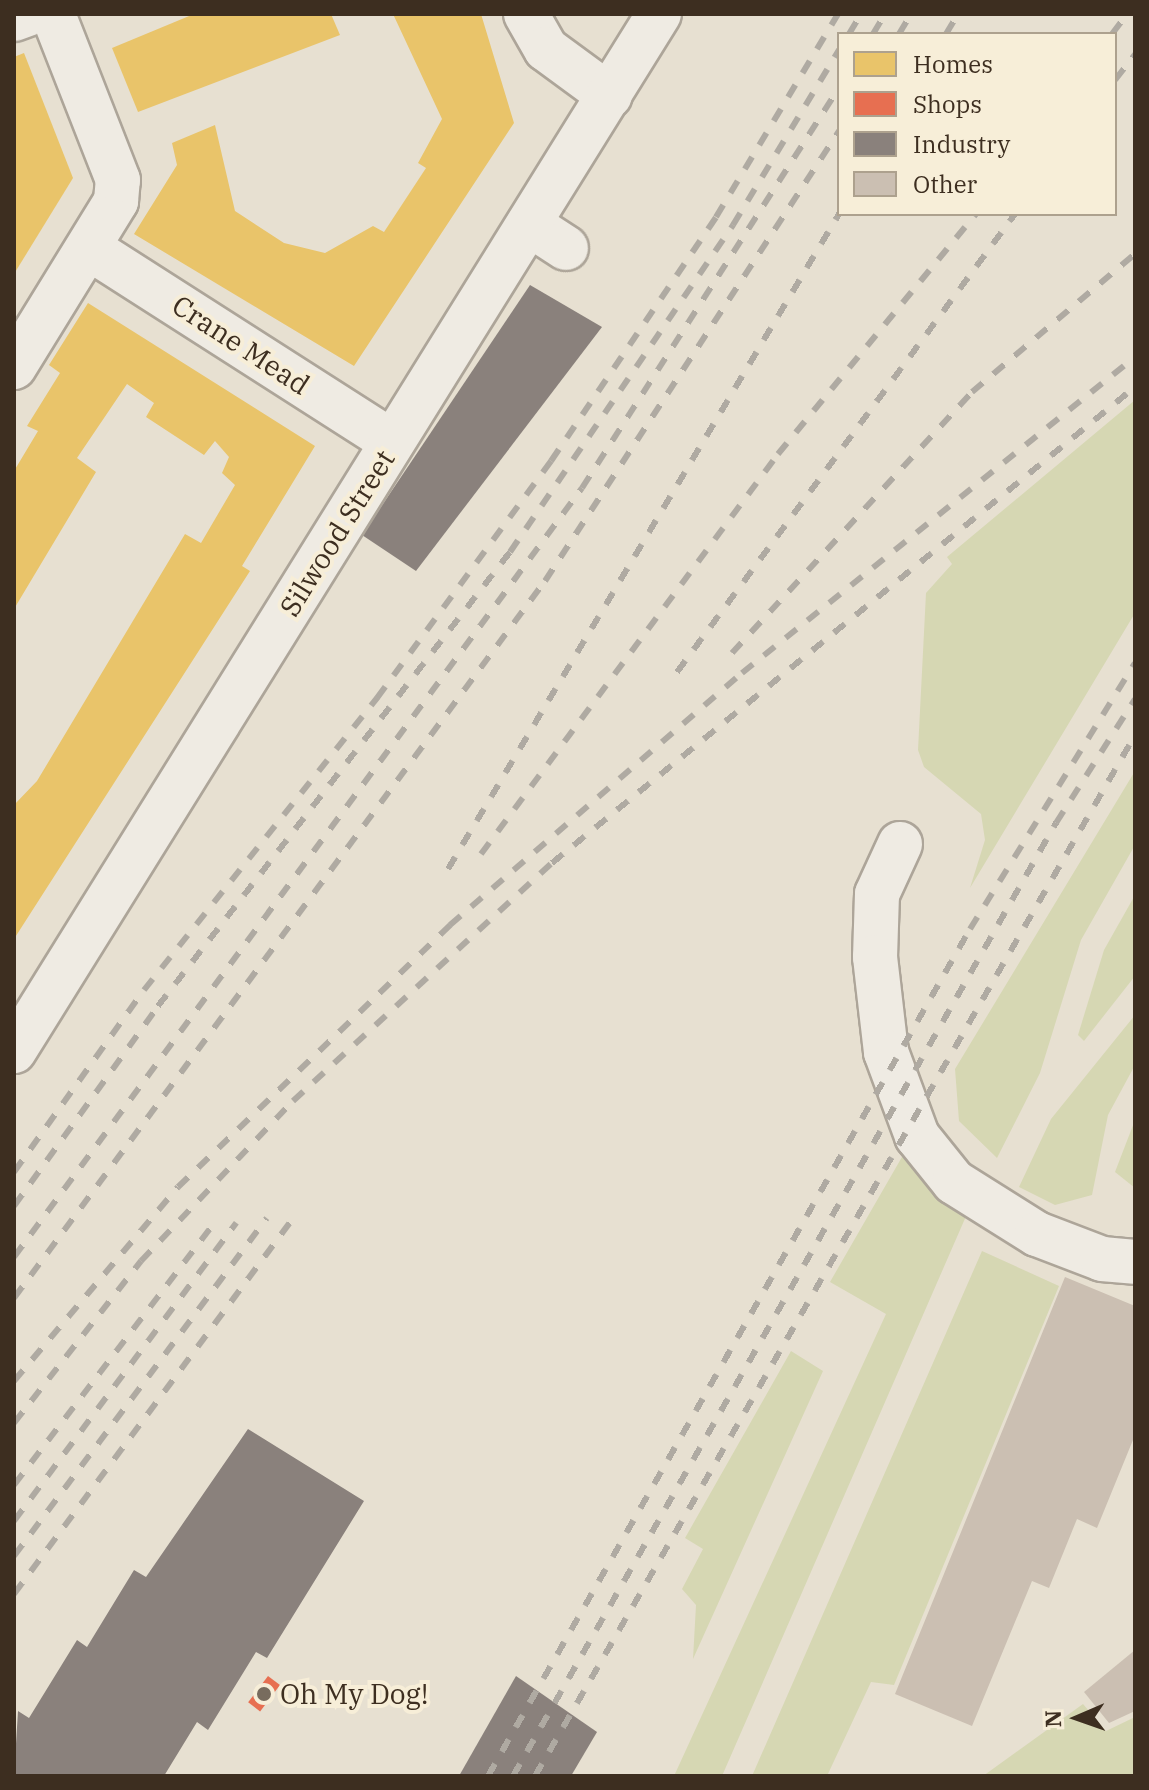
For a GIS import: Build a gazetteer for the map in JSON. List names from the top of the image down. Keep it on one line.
{"streets":{"street":["Crane Mead","Silwood Street"]},"crossings":[["Crane Mead","Silwood Street"]],"places":["Oh My Dog!"],"legend":["Homes","Shops","Industry","Other"],"north":"left"}
